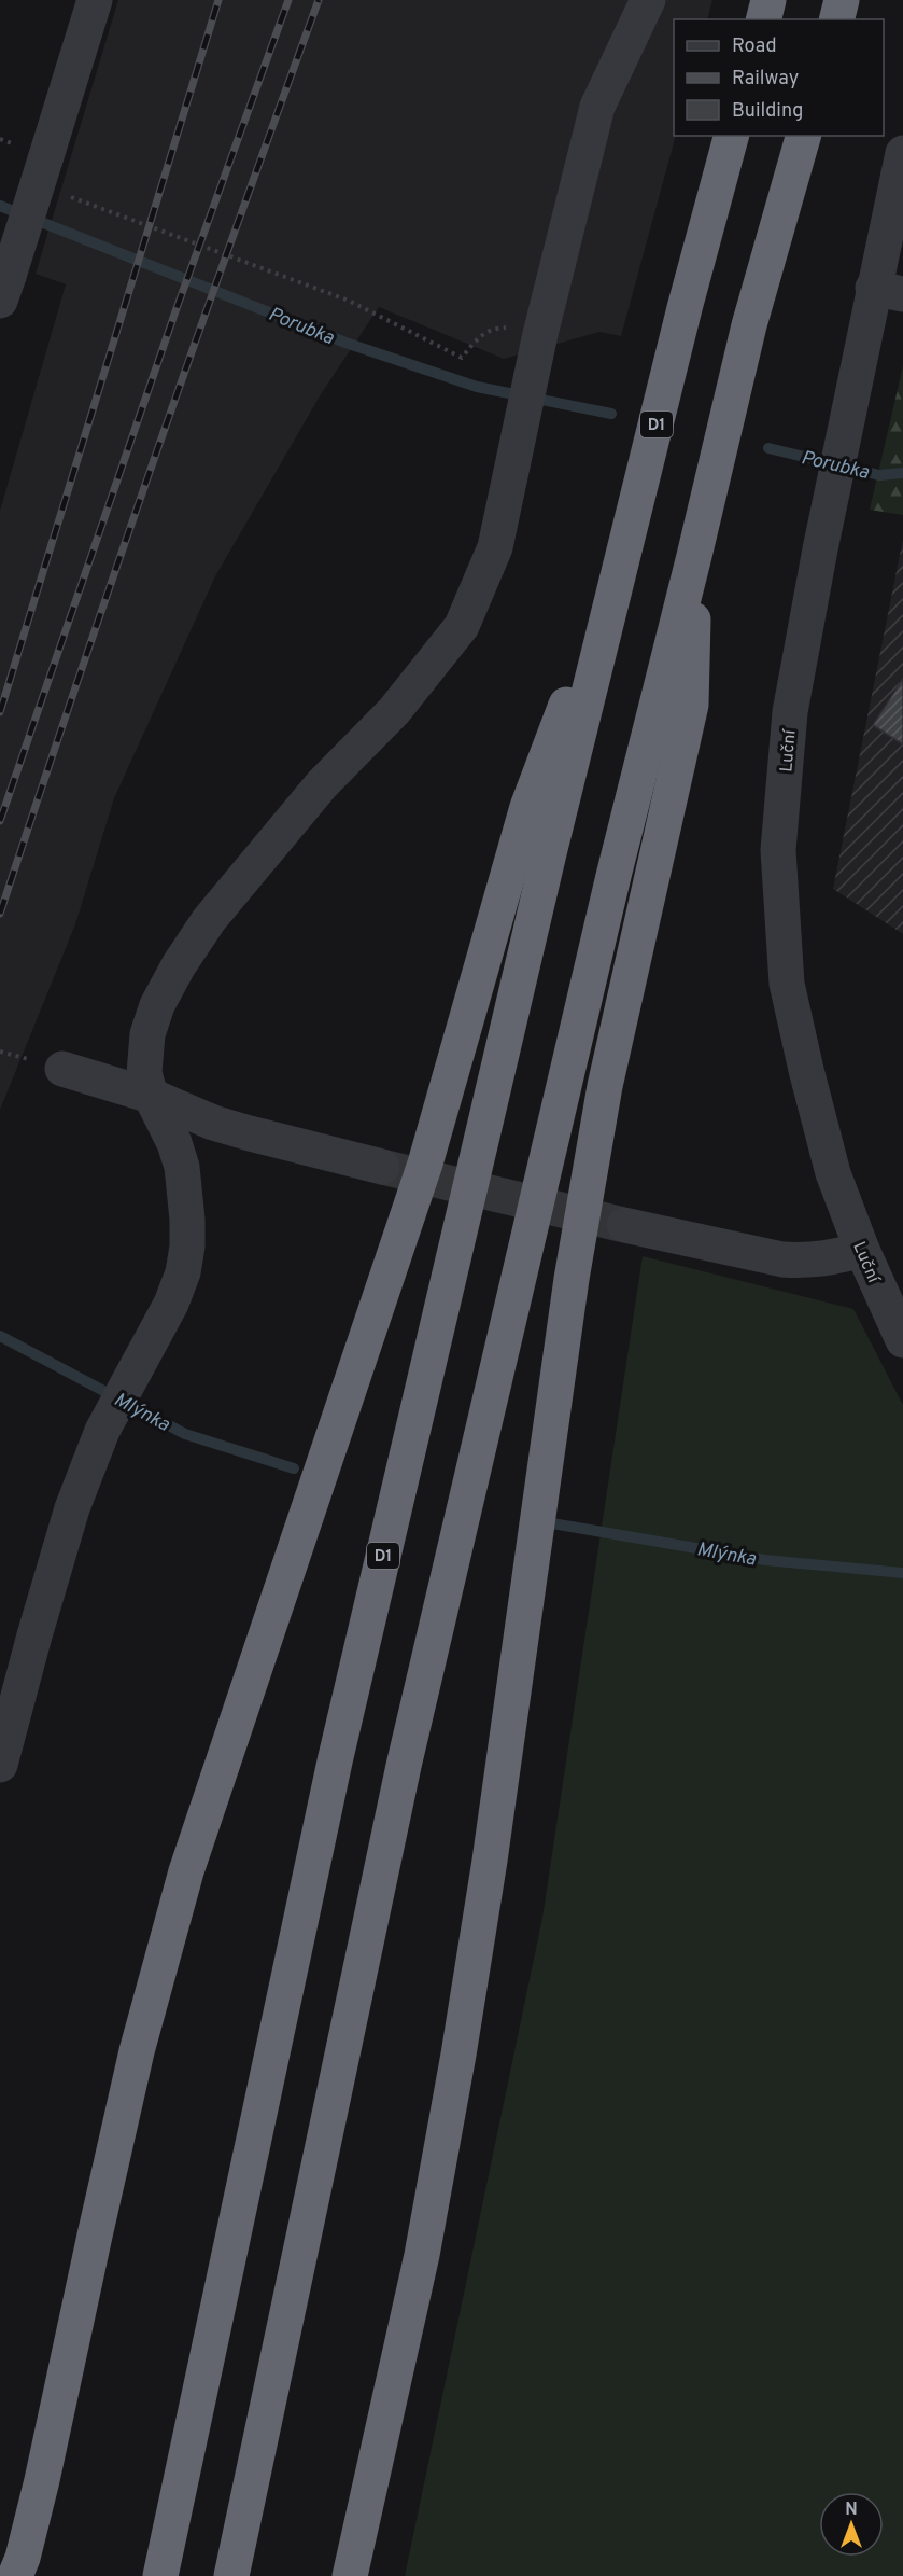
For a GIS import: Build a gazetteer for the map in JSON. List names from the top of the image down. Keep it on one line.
{"streets":{"highway":["D1"],"street":["Luční"]},"water":["Porubka","Mlýnka"],"legend":["Road","Railway","Building"],"north":"top"}
